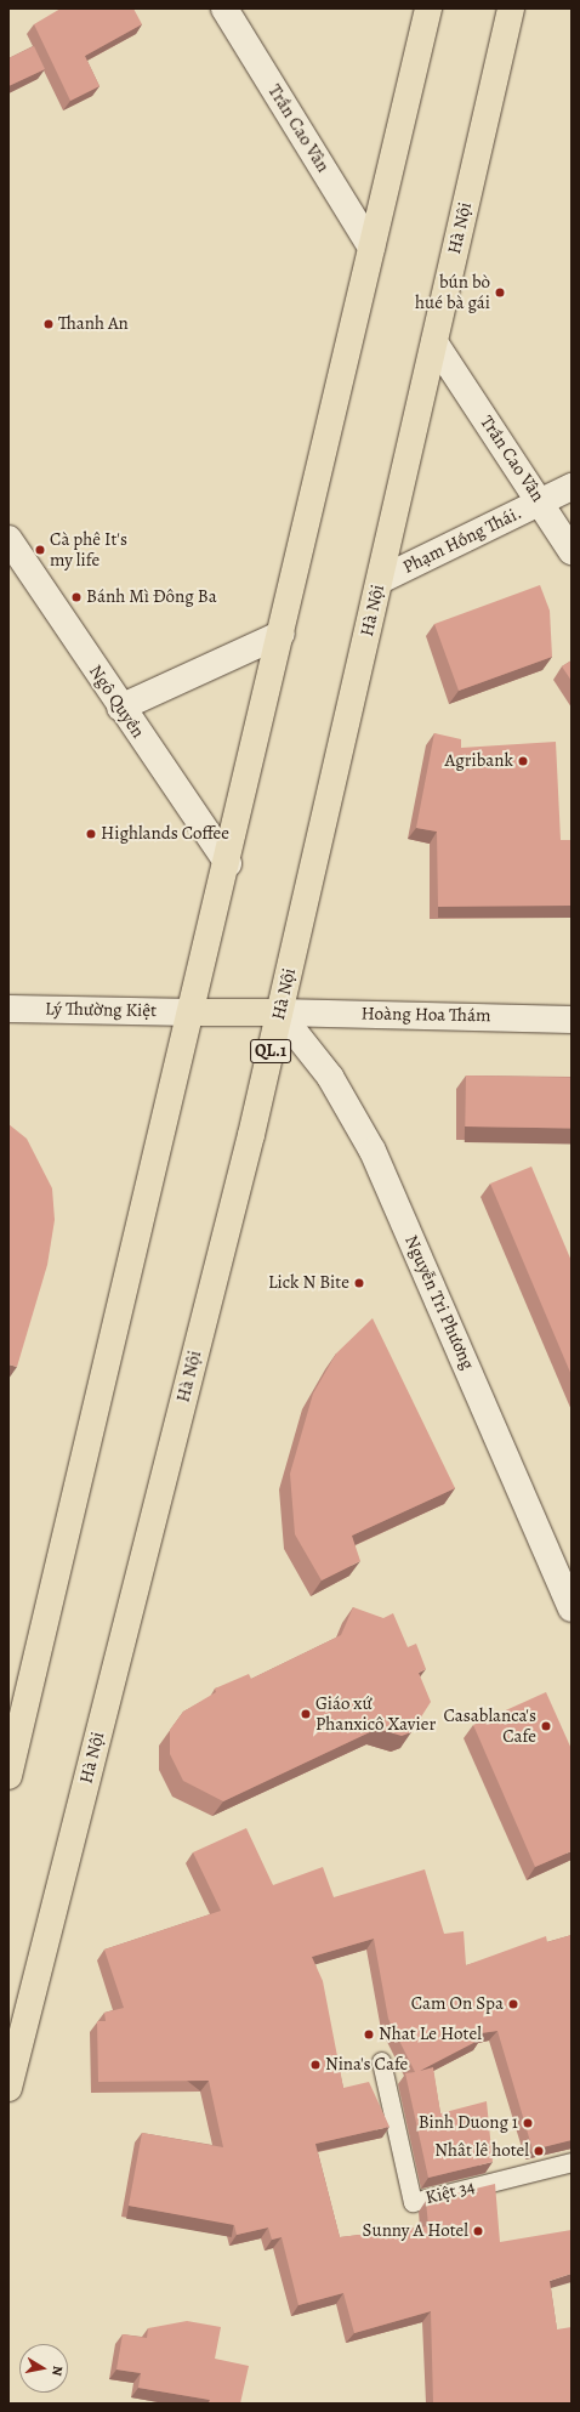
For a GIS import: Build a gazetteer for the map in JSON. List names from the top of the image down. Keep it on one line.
{"streets":{"main road":["Hà Nội","QL.1"],"street":["Trần Cao Vân","Phạm Hồng Thái.","Ngô Quyền","Lý Thường Kiệt","Hoàng Hoa Thám","Nguyễn Tri Phương"],"lane":["Kiệt 34"]},"crossings":[["Trần Cao Vân","Hà Nội"],["Trần Cao Vân","Phạm Hồng Thái."],["Hà Nội","Phạm Hồng Thái."],["Hà Nội","Hoàng Hoa Thám"],["Hà Nội","Nguyễn Tri Phương"],["Hoàng Hoa Thám","Nguyễn Tri Phương"]],"places":["bún bò hué bà gái","Thanh An","Cà phê It's my life","Bánh Mì Đông Ba","Agribank","Highlands Coffee","Lick N Bite","Giáo xứ Phanxicô Xavier","Casablanca's Cafe","Cam On Spa","Nhat Le Hotel","Nina's Cafe","Binh Duong 1","Nhât lê hotel","Sunny A Hotel"],"north":"right"}
